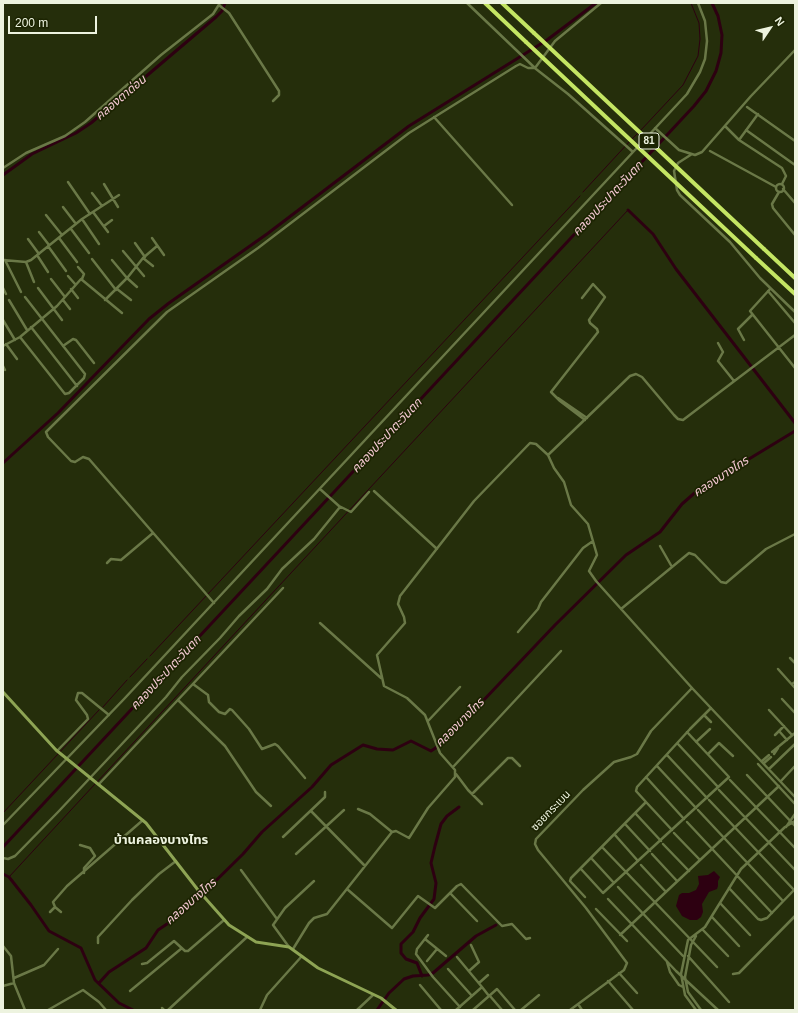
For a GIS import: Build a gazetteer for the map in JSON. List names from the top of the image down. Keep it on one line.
{"streets":{"highway":["81"],"street":["ซอยกระเบน"]},"districts":["บ้านคลองบางไทร"],"water":["คลองตาด่อน","คลองประปาตะวันตก","คลองบางไทร"],"scale_bar":"200 m","north":"top right"}
